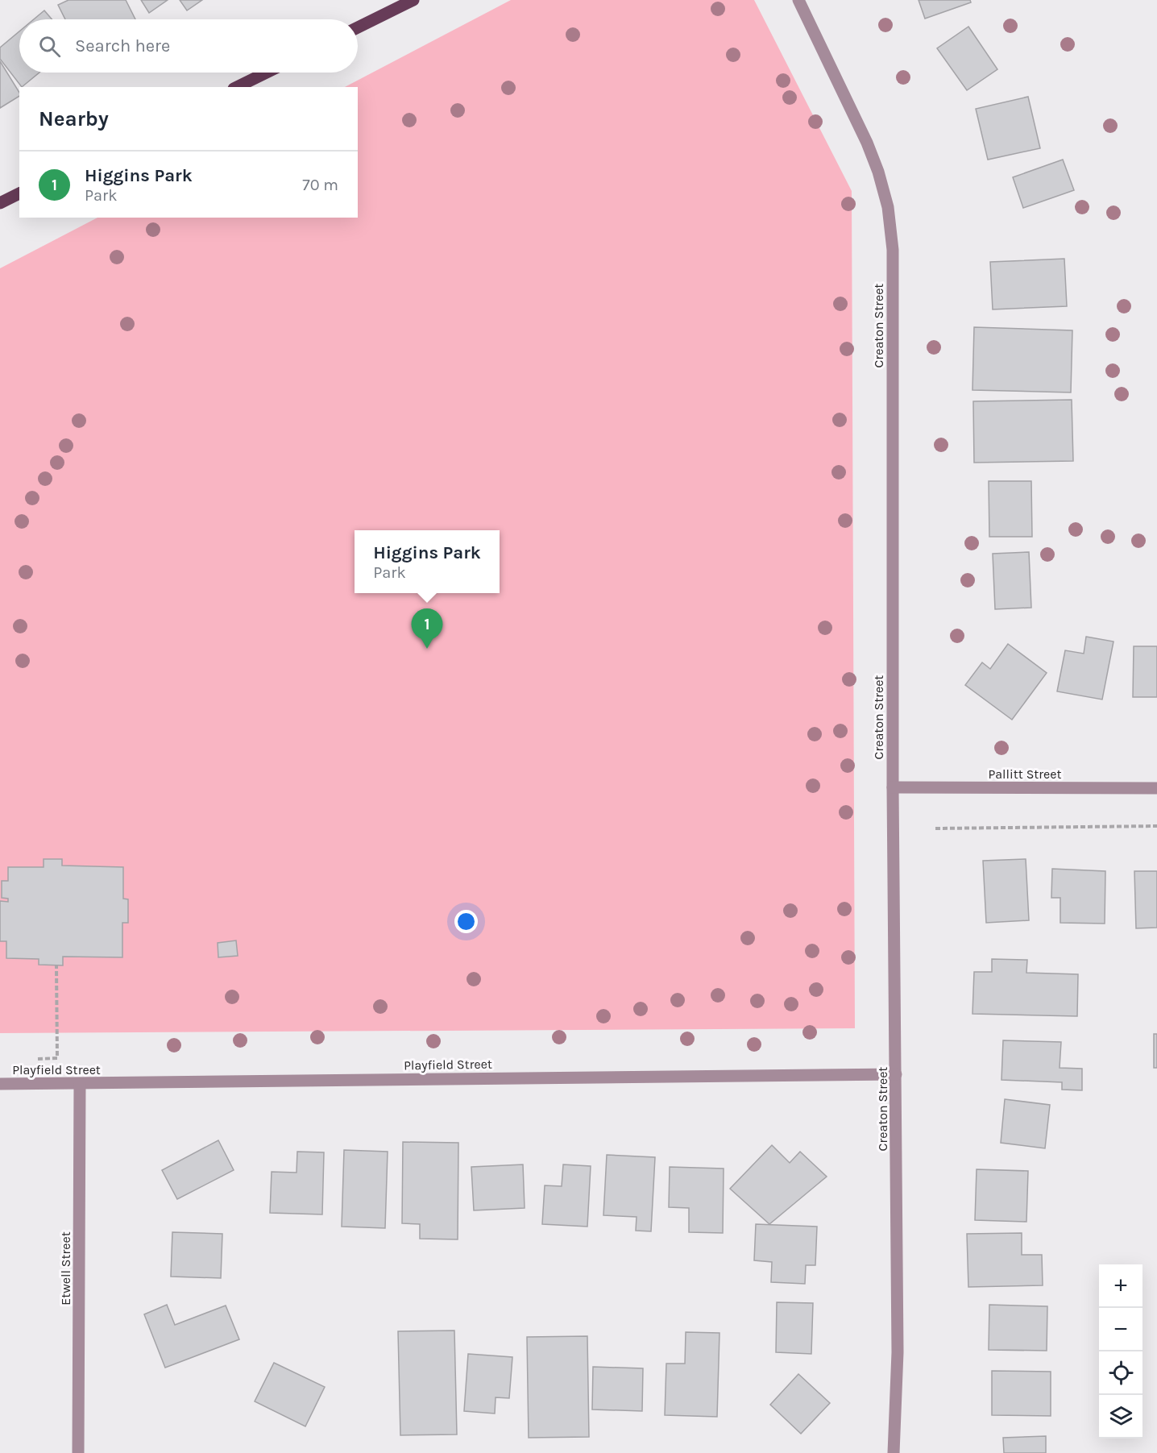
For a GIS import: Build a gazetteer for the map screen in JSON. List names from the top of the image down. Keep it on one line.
{"streets":{"street":["Creaton Street","Pallitt Street","Playfield Street","Etwell Street"]},"crossings":[["Creaton Street","Pallitt Street"],["Creaton Street","Playfield Street"],["Playfield Street","Etwell Street"]],"page":{"search":"Search here","heading":"Nearby","list":[{"mark":"1","name":"Higgins Park","note":"Park","value":"70 m"}],"popup":["Higgins Park","Park"],"pins":"1","map_buttons":["+","−"]}}
